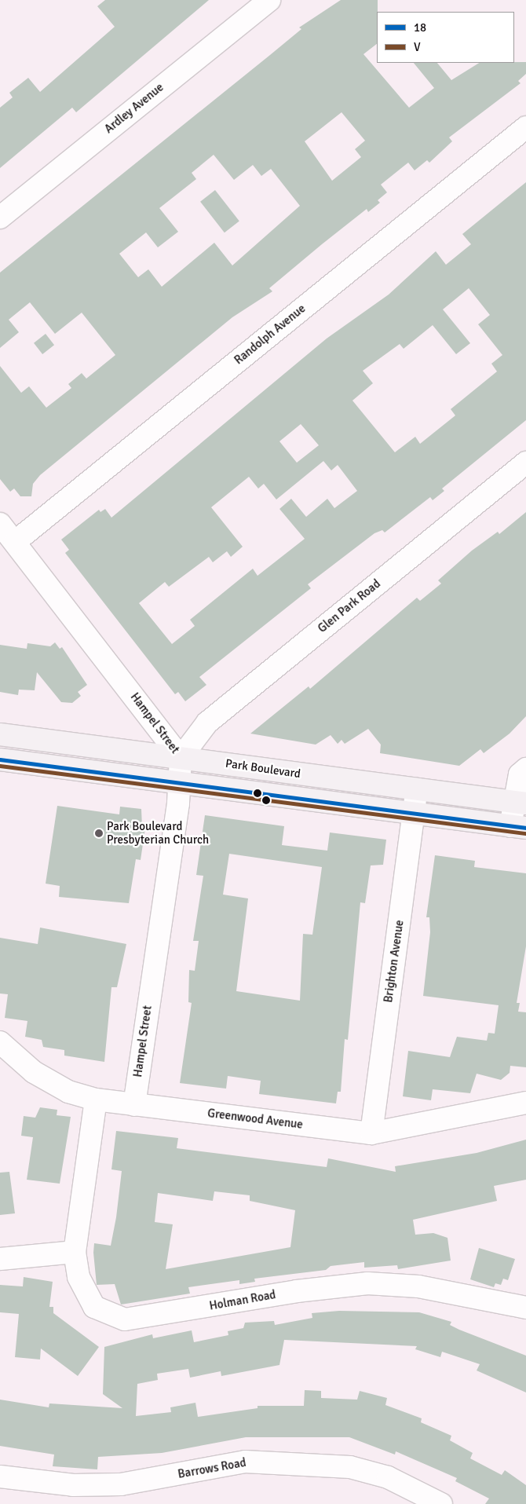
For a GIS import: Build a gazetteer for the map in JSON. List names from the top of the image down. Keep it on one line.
{"streets":{"main road":["Park Boulevard"],"street":["Ardley Avenue","Randolph Avenue","Glen Park Road","Hampel Street","Brighton Avenue","Greenwood Avenue","Holman Road","Barrows Road"]},"crossings":[["Randolph Avenue","Hampel Street"],["Glen Park Road","Hampel Street"],["Glen Park Road","Park Boulevard"],["Hampel Street","Park Boulevard"],["Hampel Street","Greenwood Avenue"],["Park Boulevard","Brighton Avenue"],["Brighton Avenue","Greenwood Avenue"]],"places":["Park Boulevard Presbyterian Church"],"lines":["transit line 18","transit line V"],"legend":["18","V"]}
